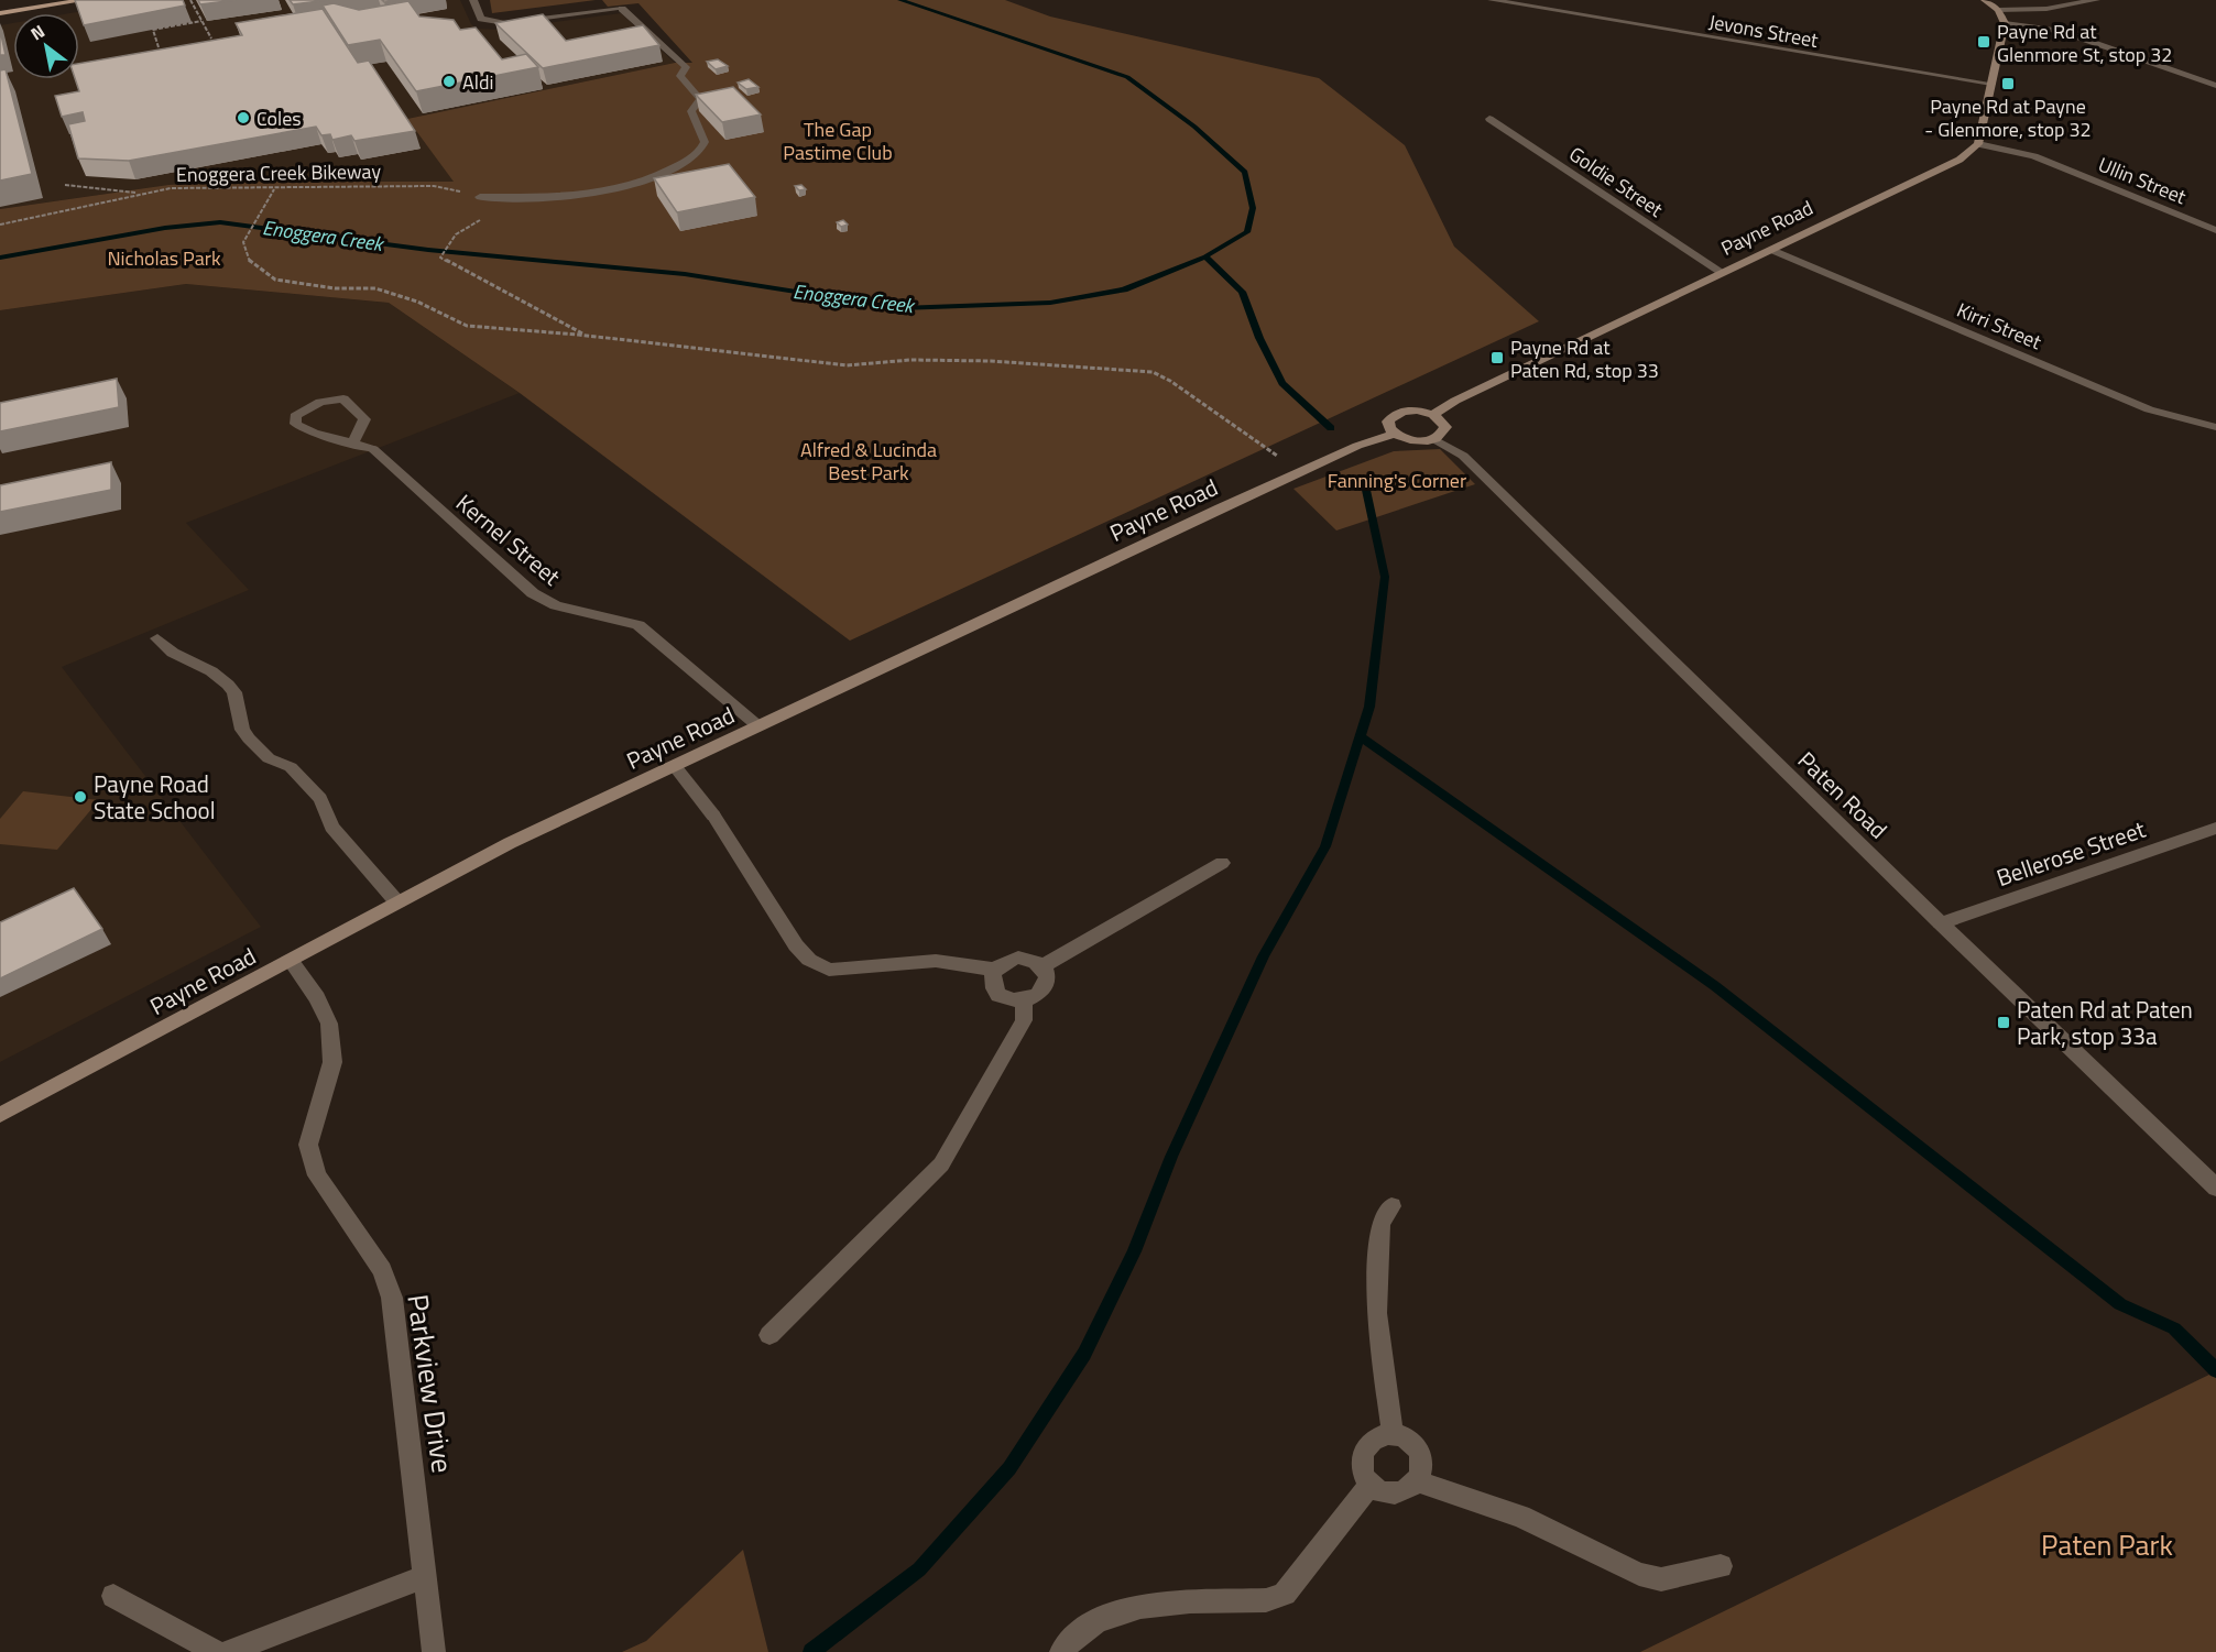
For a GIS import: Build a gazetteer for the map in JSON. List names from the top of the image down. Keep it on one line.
{"streets":{"main road":["Payne Road","Paten Road"],"street":["Jevons Street","Ullin Street","Goldie Street","Kirri Street","Kernel Street","Bellerose Street","Parkview Drive"],"path":["Enoggera Creek Bikeway"]},"crossings":[["Ullin Street","Payne Road"],["Goldie Street","Payne Road"],["Payne Road","Kirri Street"],["Payne Road","Kernel Street"],["Payne Road","Paten Road"],["Payne Road","Parkview Drive"],["Paten Road","Bellerose Street"]],"water":["Enoggera Creek"],"parks":["The Gap Pastime Club","Nicholas Park","Alfred & Lucinda Best Park","Fanning's Corner","Paten Park"],"places":{"transit":["Payne Rd at Glenmore St, stop 32","Payne Rd at Payne - Glenmore, stop 32","Payne Rd at Paten Rd, stop 33","Paten Rd at Paten Park, stop 33a"],"other":["Aldi","Coles","Payne Road State School"]},"north":"top left"}
